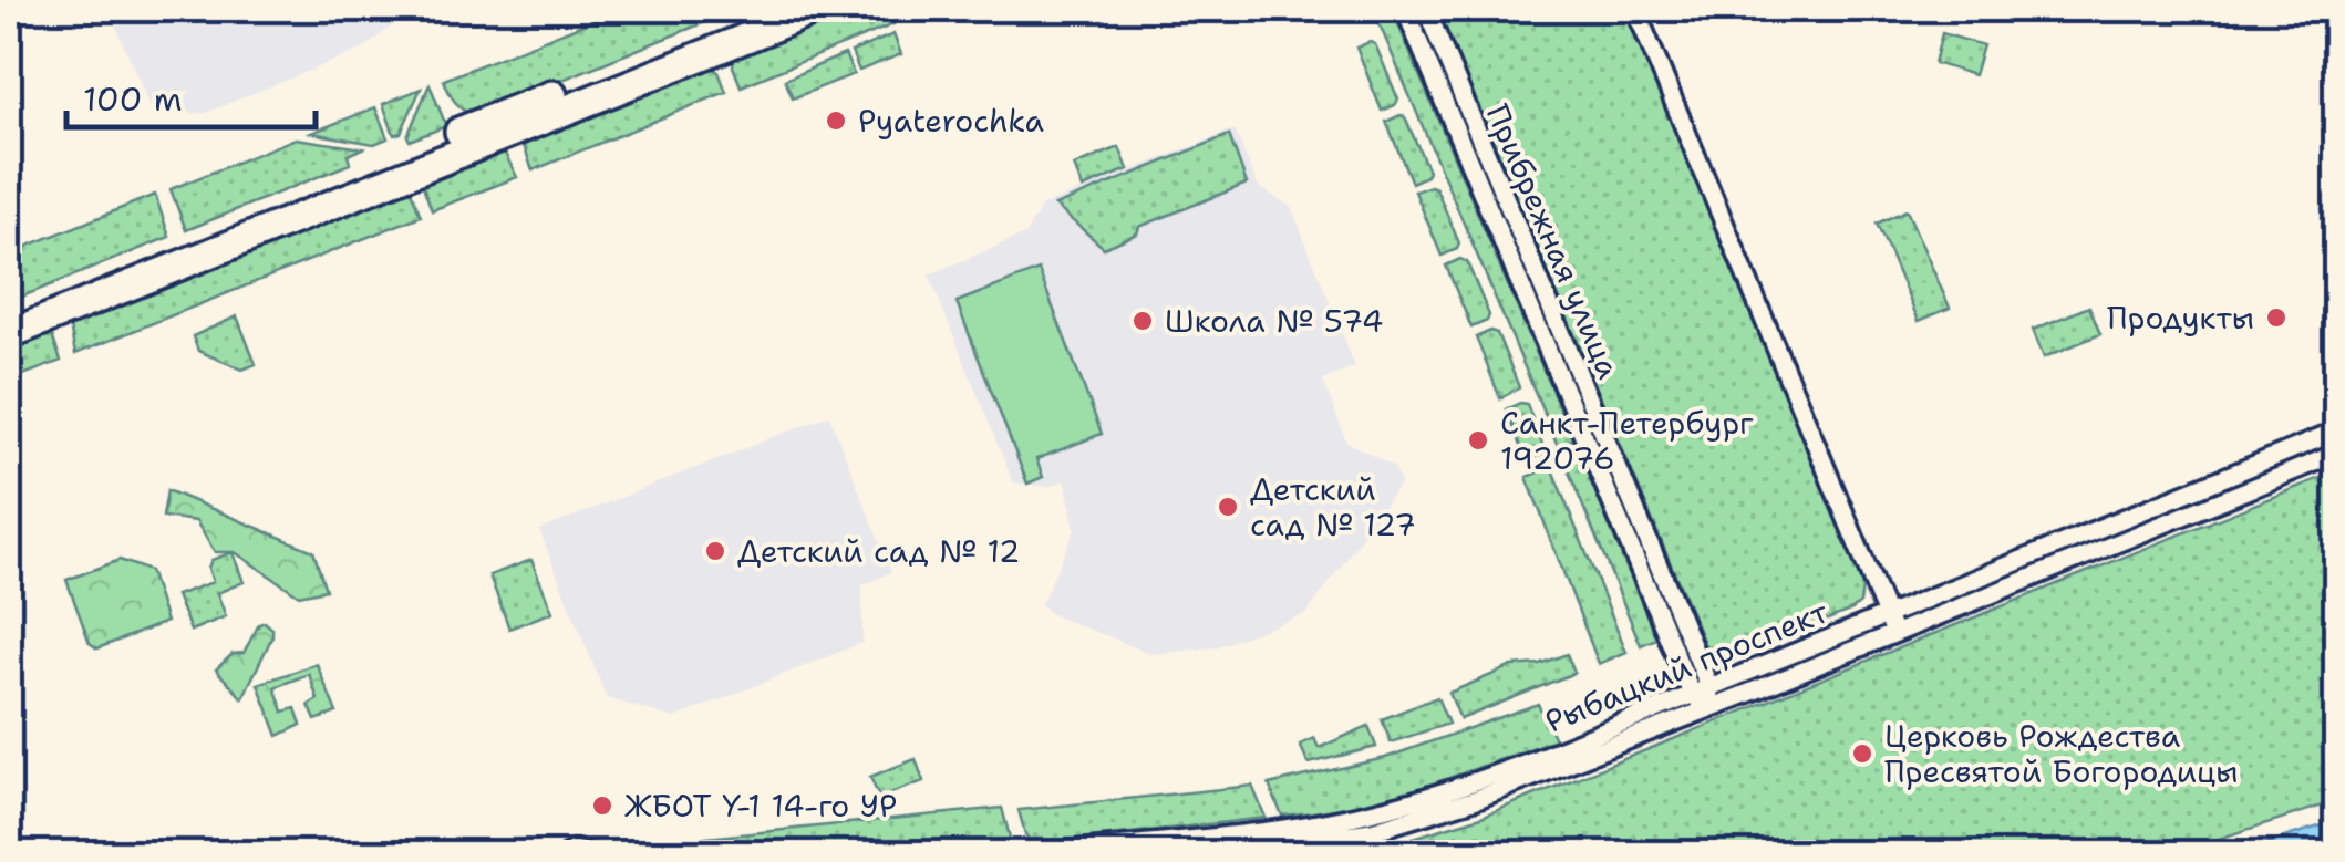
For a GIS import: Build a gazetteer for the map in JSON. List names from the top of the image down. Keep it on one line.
{"streets":{"street":["Прибрежная улица","Рыбацкий проспект"]},"crossings":[["Прибрежная улица","Рыбацкий проспект"]],"places":["Pyaterochka","Продукты","Школа № 574","Санкт-Петербург 192076","Детский сад № 127","Детский сад № 12","Церковь Рождества Пресвятой Богородицы","ЖБОТ Y-1 14-го УР"],"scale_bar":"100 m"}
